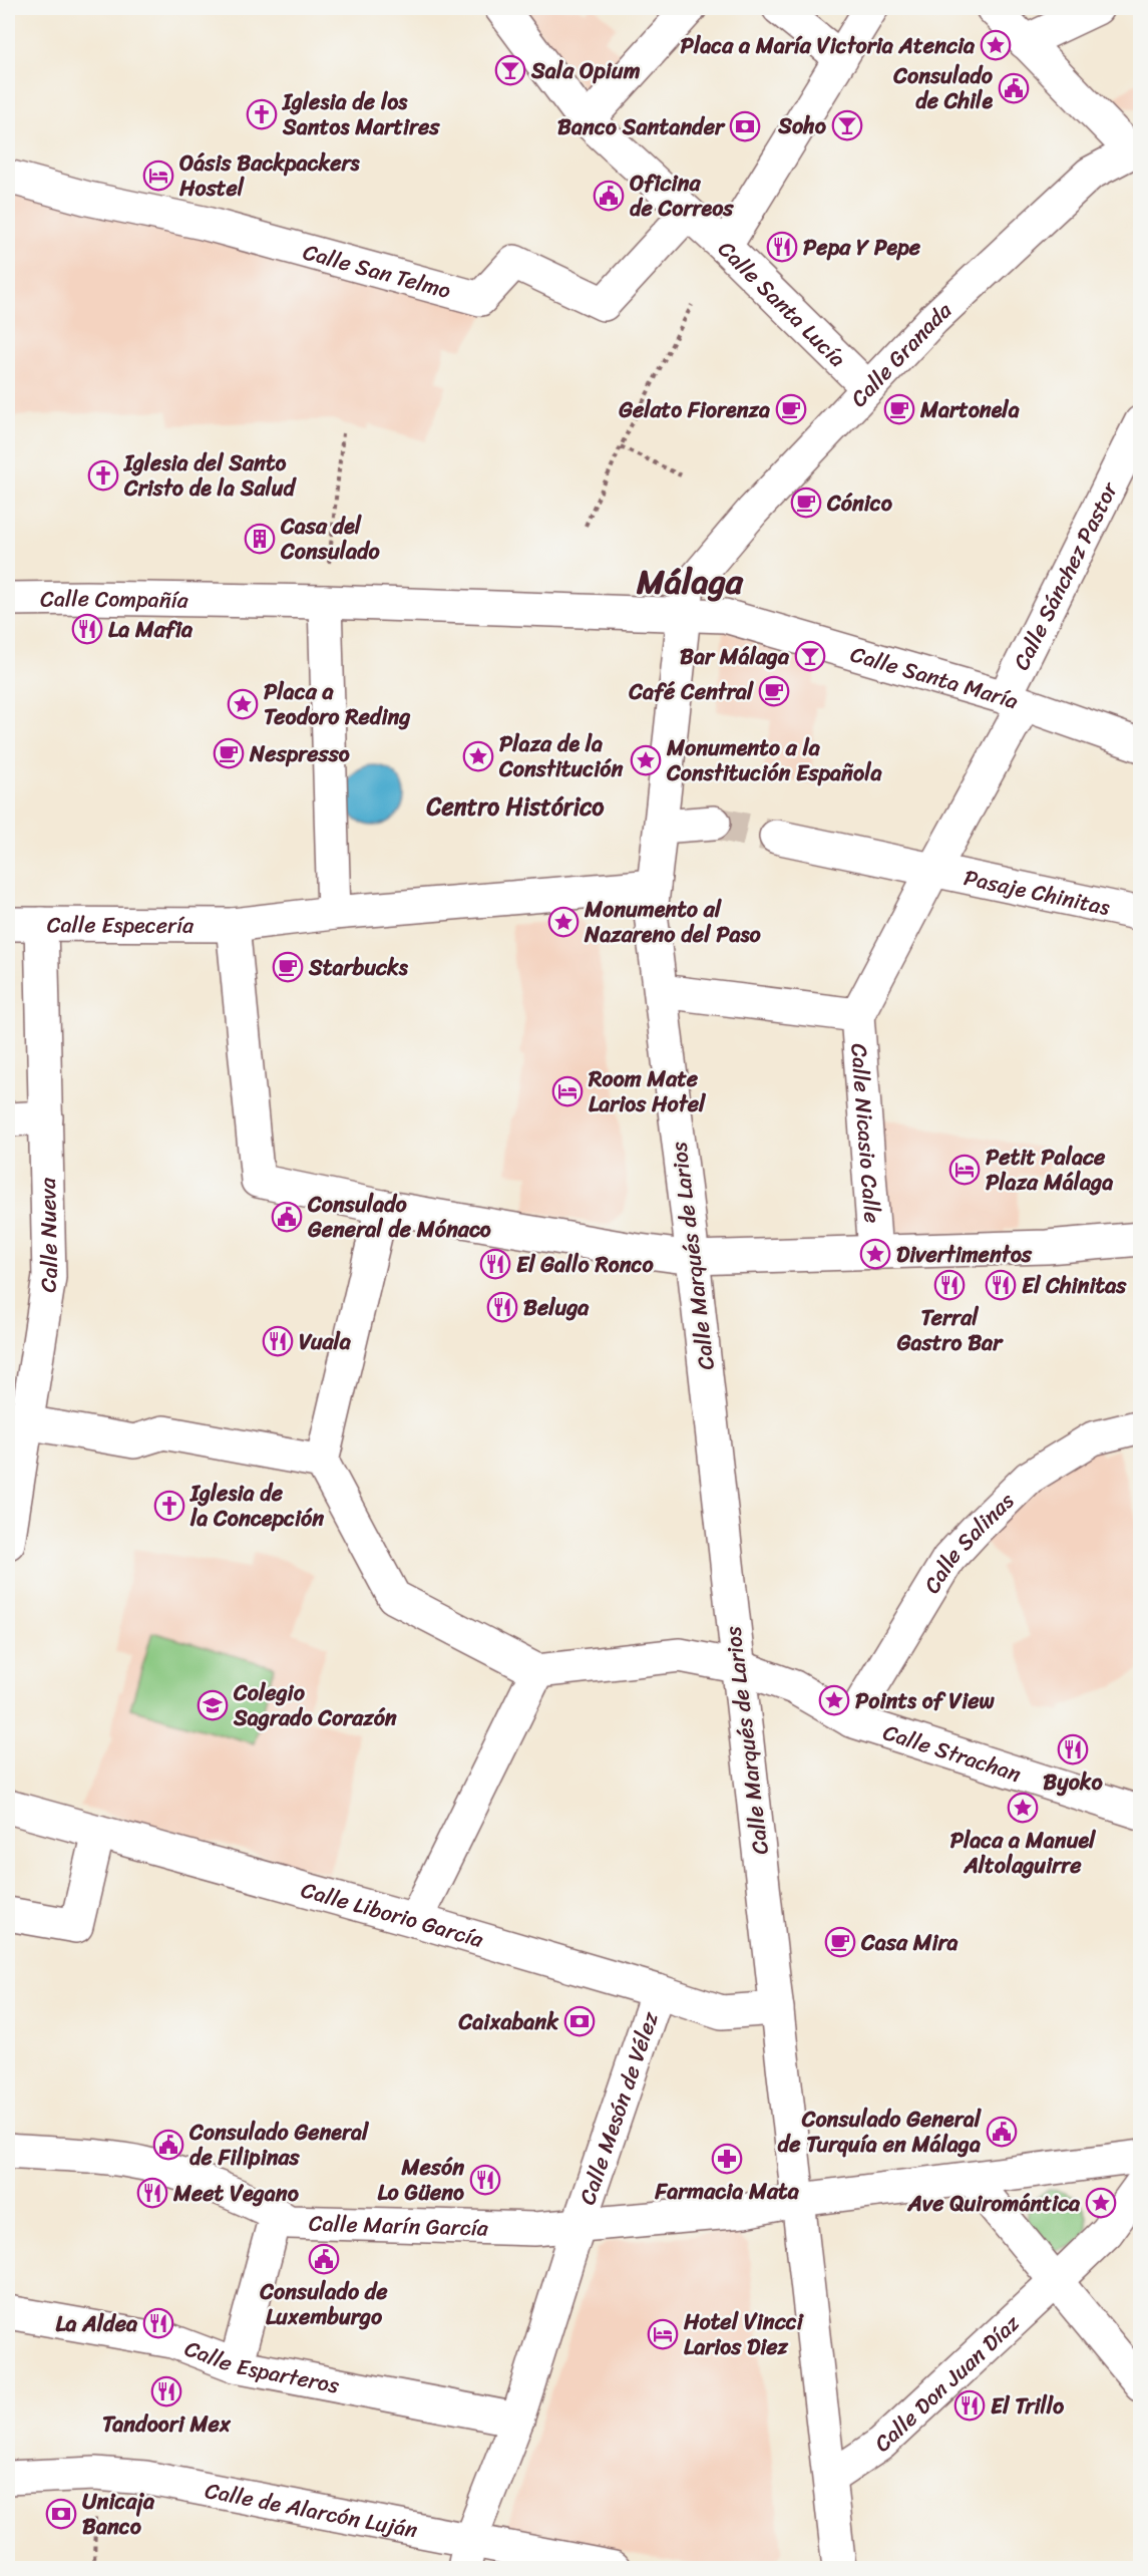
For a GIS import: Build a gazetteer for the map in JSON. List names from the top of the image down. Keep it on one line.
{"streets":{"street":["Calle San Telmo","Calle Santa Lucía","Calle Granada","Calle Sánchez Pastor","Calle Compañía","Calle Santa María","Pasaje Chinitas","Calle Especería","Calle Nicasio Calle","Calle Nueva","Calle Marqués de Larios","Calle Salinas","Calle Strachan","Calle Liborio García","Calle Mesón de Vélez","Calle Marín García","Calle Esparteros","Calle Don Juan Díaz","Calle de Alarcón Luján"]},"crossings":[["Calle San Telmo","Calle Santa Lucía"],["Calle Santa Lucía","Calle Granada"],["Calle Granada","Calle Santa María"],["Calle Granada","Calle Marqués de Larios"],["Calle Sánchez Pastor","Calle Santa María"],["Calle Sánchez Pastor","Pasaje Chinitas"],["Calle Compañía","Calle Santa María"],["Calle Santa María","Pasaje Chinitas"],["Calle Santa María","Calle Marqués de Larios"],["Pasaje Chinitas","Calle Nicasio Calle"],["Calle Especería","Calle Nueva"],["Calle Especería","Calle Marqués de Larios"],["Calle Marqués de Larios","Calle Strachan"],["Calle Marqués de Larios","Calle Liborio García"],["Calle Marqués de Larios","Calle Marín García"],["Calle Marqués de Larios","Calle Don Juan Díaz"],["Calle Salinas","Calle Strachan"],["Calle Liborio García","Calle Mesón de Vélez"],["Calle Mesón de Vélez","Calle Marín García"],["Calle Mesón de Vélez","Calle Esparteros"],["Calle Mesón de Vélez","Calle de Alarcón Luján"]],"districts":["Málaga","Centro Histórico"],"places":{"place":["Placa a María Victoria Atencia","Placa a Teodoro Reding","Plaza de la Constitución","Monumento a la Constitución Española","Monumento al Nazareno del Paso","Divertimentos","Points of View","Placa a Manuel Altolaguirre","Ave Quiromántica"],"bar":["Sala Opium","Soho","Bar Málaga"],"public building":["Consulado de Chile","Oficina de Correos","Consulado General de Mónaco","Consulado General de Turquía en Málaga","Consulado General de Filipinas","Consulado de Luxemburgo"],"church":["Iglesia de los Santos Martires","Iglesia del Santo Cristo de la Salud","Iglesia de la Concepción"],"bank":["Banco Santander","Caixabank","Unicaja Banco"],"hotel":["Oásis Backpackers Hostel","Room Mate Larios Hotel","Petit Palace Plaza Málaga","Hotel Vincci Larios Diez"],"restaurant":["Pepa Y Pepe","La Mafia","El Gallo Ronco","Terral Gastro Bar","El Chinitas","Beluga","Vuala","Byoko","Mesón Lo Güeno","Meet Vegano","La Aldea","Tandoori Mex","El Trillo"],"cafe":["Gelato Fiorenza","Martonela","Cónico","Café Central","Nespresso","Starbucks","Casa Mira"],"building":["Casa del Consulado"],"school or university":["Colegio Sagrado Corazón"],"pharmacy":["Farmacia Mata"]}}
